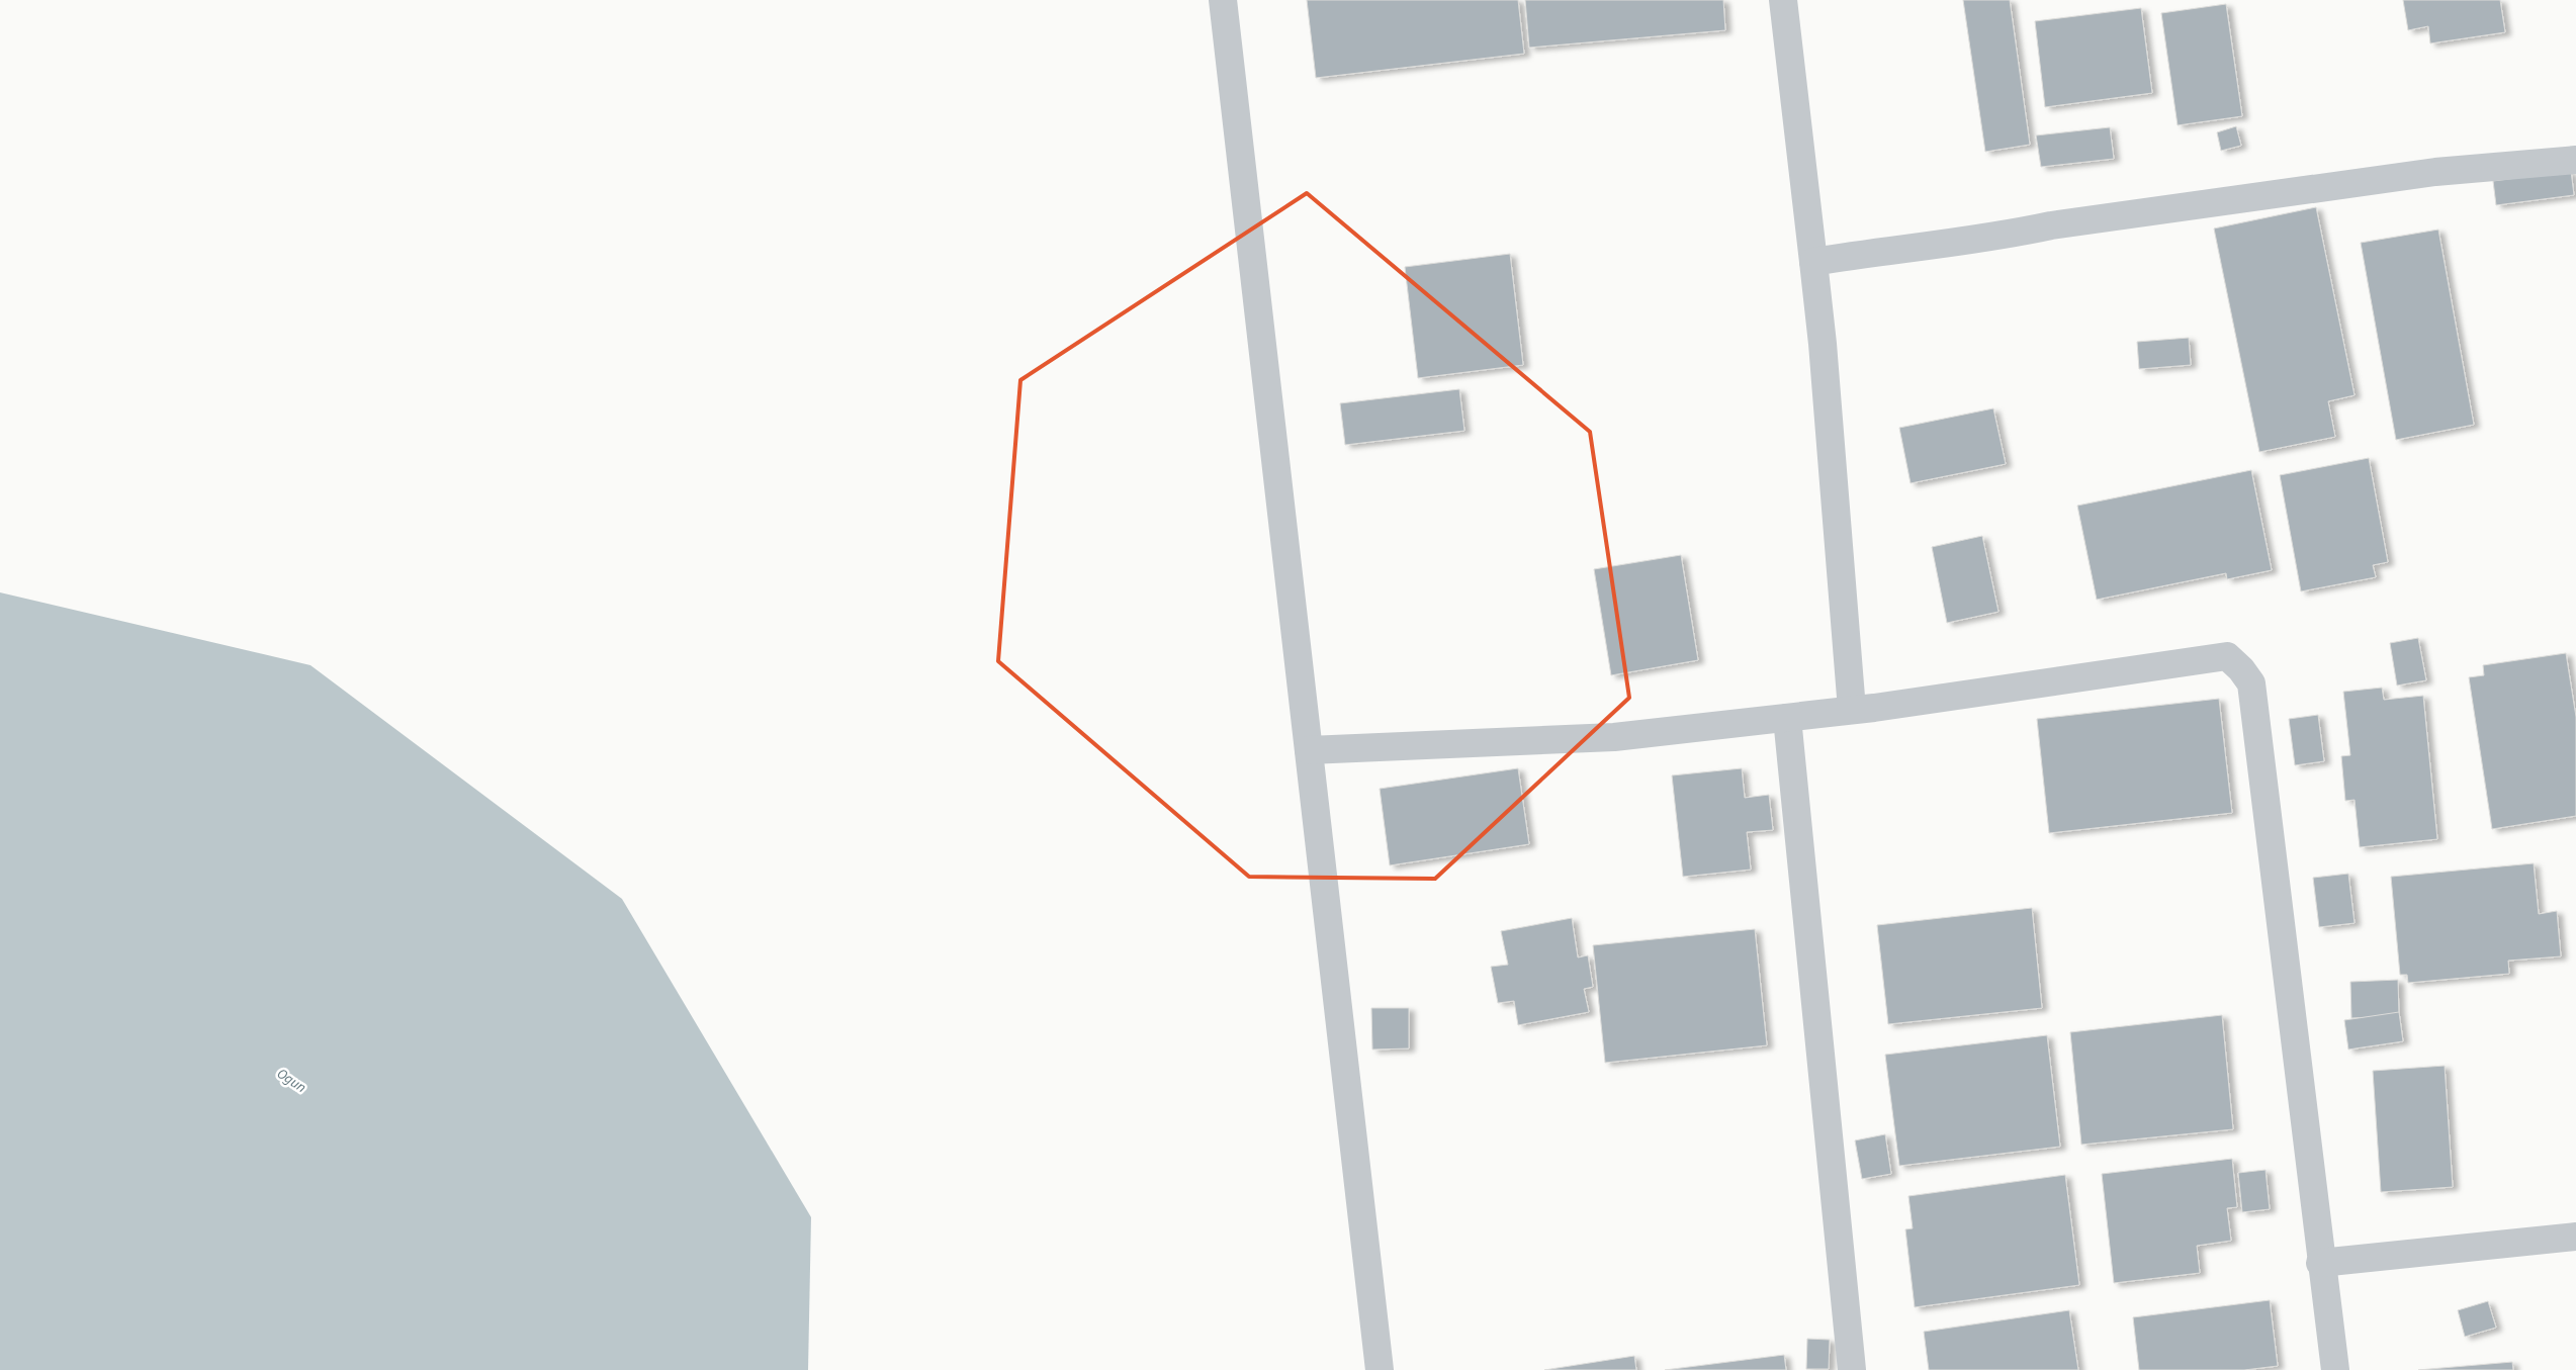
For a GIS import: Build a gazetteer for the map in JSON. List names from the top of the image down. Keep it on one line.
{"water":["Ogun"]}
